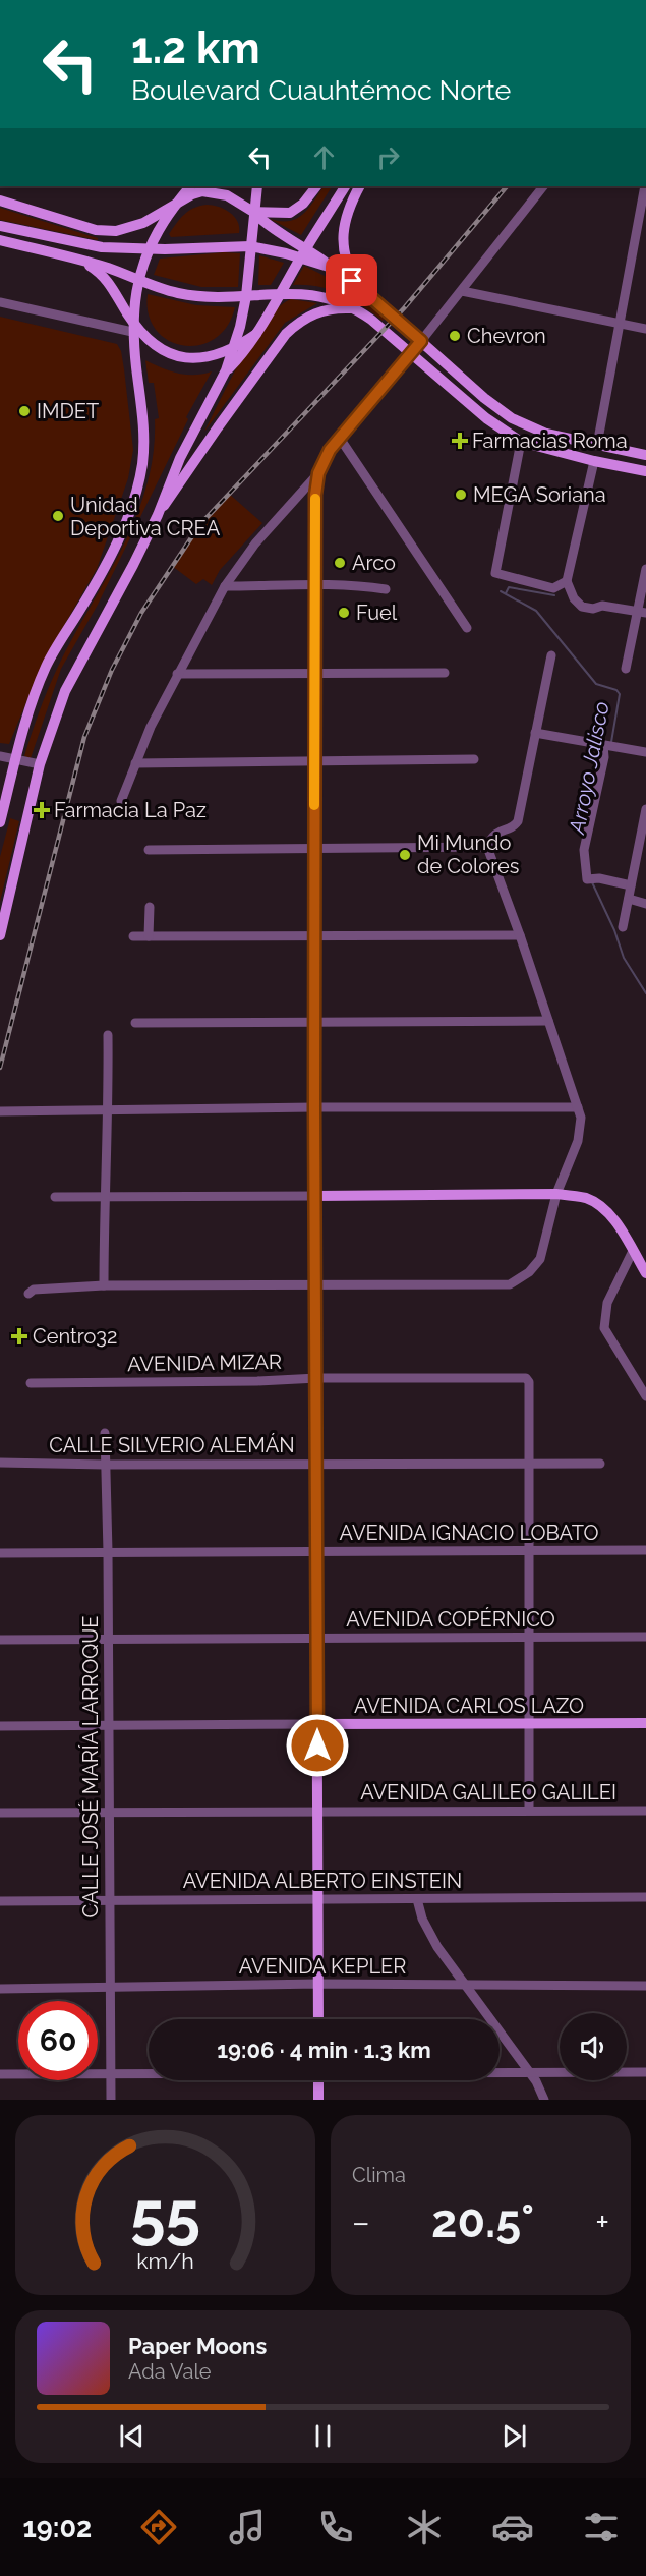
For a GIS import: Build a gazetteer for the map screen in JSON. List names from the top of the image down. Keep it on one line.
{"streets":{"main road":["AVENIDA CARLOS LAZO"],"street":["AVENIDA MIZAR","CALLE SILVERIO ALEMÁN","AVENIDA IGNACIO LOBATO","AVENIDA COPÉRNICO","CALLE JOSÉ MARÍA LARROQUE","AVENIDA GALILEO GALILEI","AVENIDA ALBERTO EINSTEIN","AVENIDA KEPLER"]},"crossings":[["AVENIDA MIZAR","CALLE SILVERIO ALEMÁN"],["CALLE SILVERIO ALEMÁN","CALLE JOSÉ MARÍA LARROQUE"],["AVENIDA IGNACIO LOBATO","CALLE JOSÉ MARÍA LARROQUE"],["AVENIDA COPÉRNICO","CALLE JOSÉ MARÍA LARROQUE"],["AVENIDA CARLOS LAZO","CALLE JOSÉ MARÍA LARROQUE"],["CALLE JOSÉ MARÍA LARROQUE","AVENIDA GALILEO GALILEI"],["CALLE JOSÉ MARÍA LARROQUE","AVENIDA ALBERTO EINSTEIN"],["CALLE JOSÉ MARÍA LARROQUE","AVENIDA KEPLER"]],"water":["Arroyo Jalisco"],"places":{"other":["Chevron","IMDET","MEGA Soriana","Unidad Deportiva CREA","Arco","Fuel","Mi Mundo de Colores"],"health":["Farmacias Roma","Farmacia La Paz","Centro32"]},"page":{"turn":["1.2 km","Boulevard Cuauhtémoc Norte"],"limit":"60","trip":"19:06 · 4 min · 1.3 km","tile":"Clima","heat":["−","20.5°","+"],"song":["Paper Moons","Ada Vale"],"tabs":"19:02","gauge":["55","km/h"]}}
